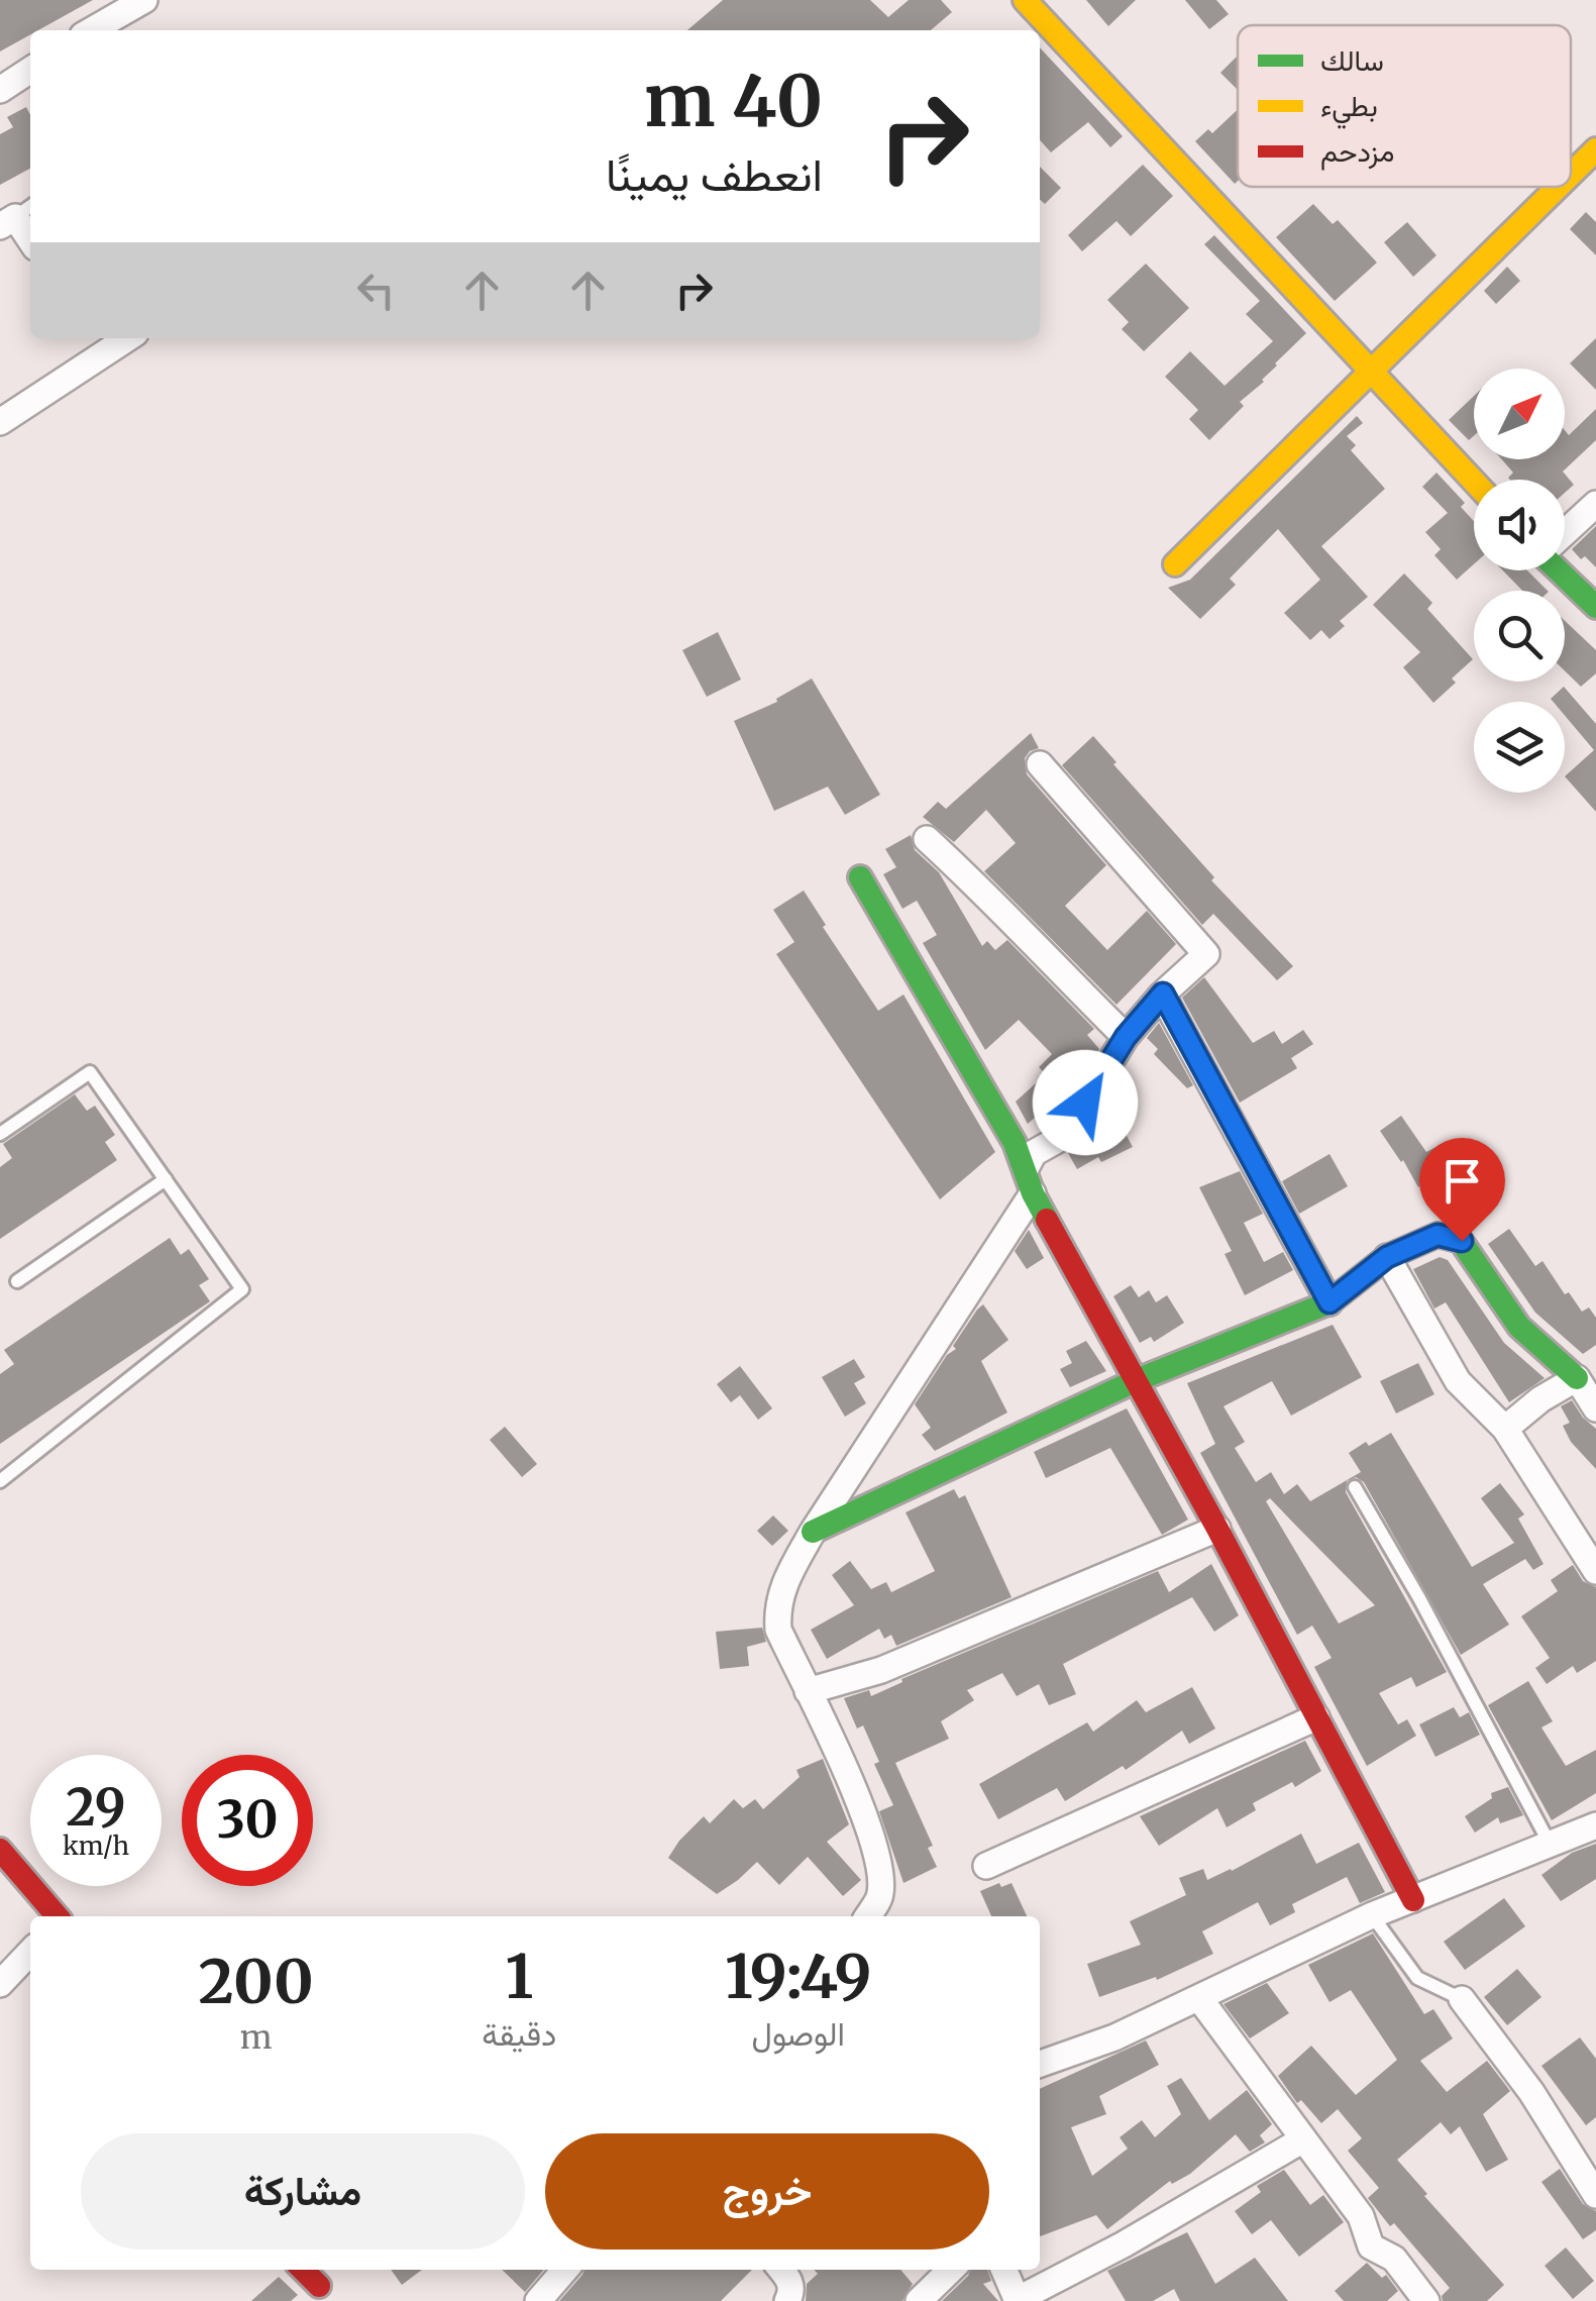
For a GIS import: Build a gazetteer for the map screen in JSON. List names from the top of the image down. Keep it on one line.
{"legend":["سالك","بطيء","مزدحم"],"north":"top right","page":{"turn":["40 m","انعطف يمينًا"],"speed":"29 km/h","limit":"30","eta":["19:49","الوصول","1","دقيقة","200","m"],"buttons":["خروج","مشاركة"]}}
